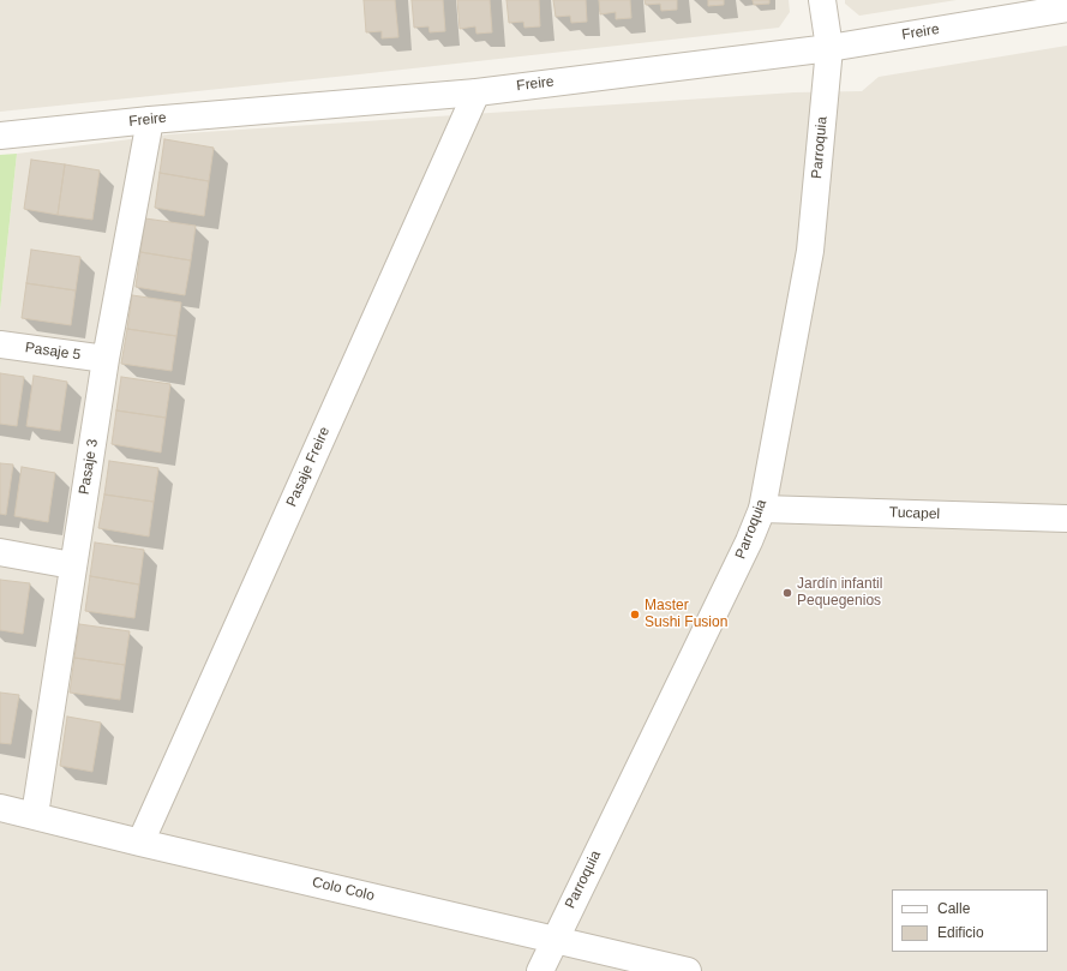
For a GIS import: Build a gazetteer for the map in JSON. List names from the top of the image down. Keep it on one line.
{"streets":{"street":["Freire","Parroquia","Pasaje 5","Pasaje 3","Pasaje Freire","Tucapel","Colo Colo"]},"crossings":[["Freire","Parroquia"],["Freire","Pasaje 3"],["Freire","Pasaje Freire"],["Parroquia","Tucapel"],["Parroquia","Colo Colo"],["Pasaje 5","Pasaje 3"],["Pasaje 3","Colo Colo"],["Pasaje Freire","Colo Colo"]],"places":["Jardín infantil Pequegenios","Master Sushi Fusion"],"legend":["Calle","Edificio"]}
